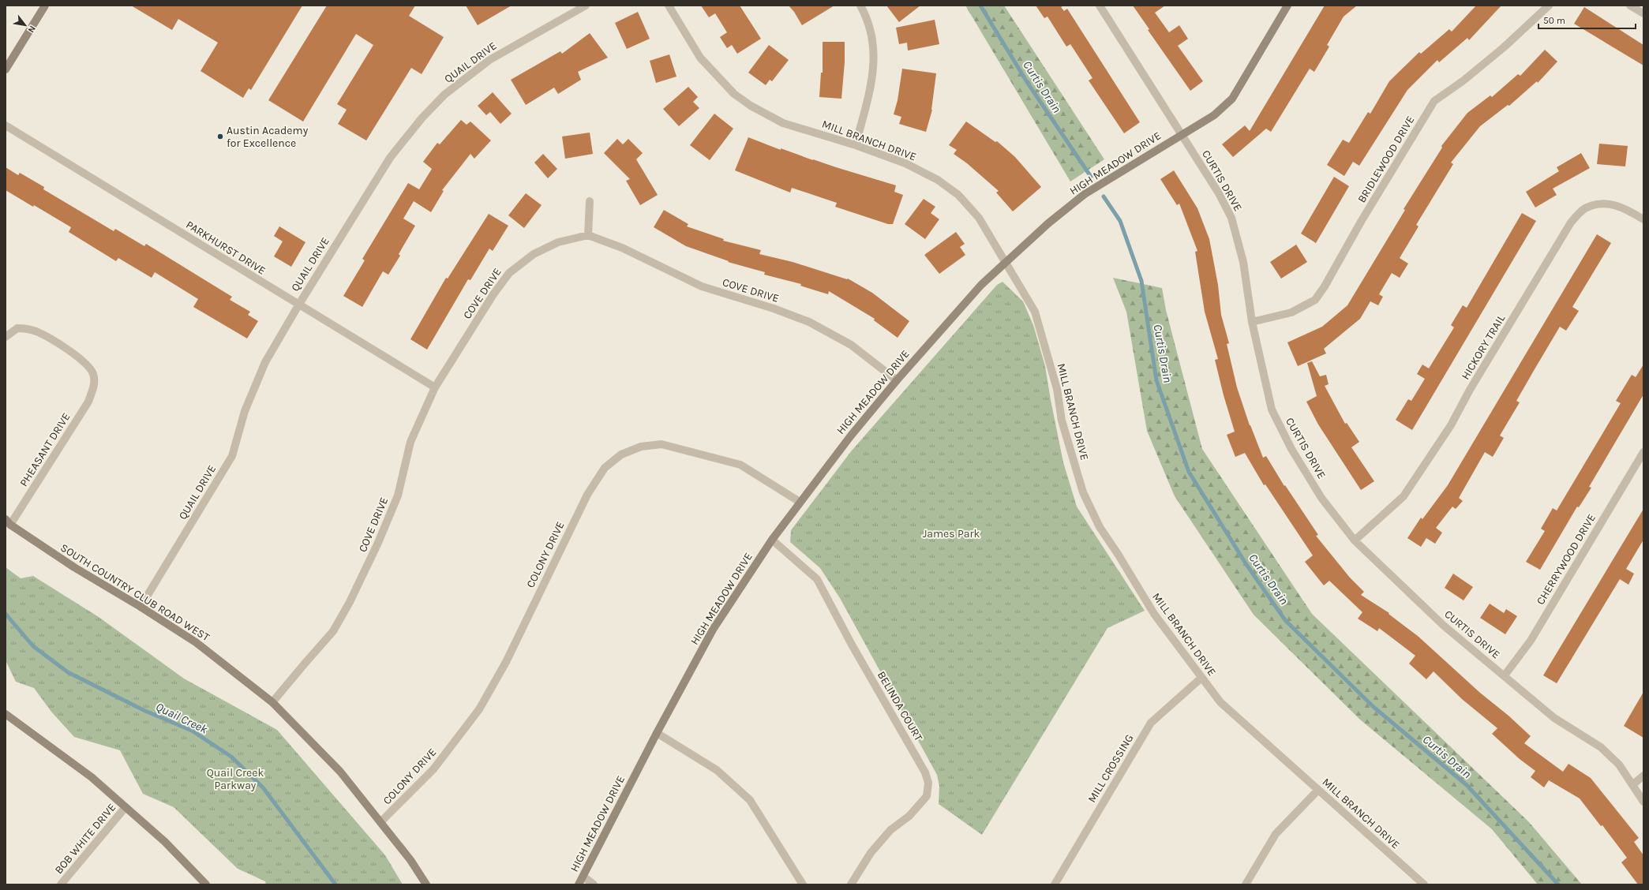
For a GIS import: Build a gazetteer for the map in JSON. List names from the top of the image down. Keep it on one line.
{"streets":{"street":["QUAIL DRIVE","MILL BRANCH DRIVE","BRIDLEWOOD DRIVE","HIGH MEADOW DRIVE","CURTIS DRIVE","PARKHURST DRIVE","COVE DRIVE","HICKORY TRAIL","PHEASANT DRIVE","COLONY DRIVE","CHERRYWOOD DRIVE","SOUTH COUNTRY CLUB ROAD WEST","BELINDA COURT","MILL CROSSING","BOB WHITE DRIVE"]},"crossings":[["QUAIL DRIVE","PARKHURST DRIVE"],["QUAIL DRIVE","SOUTH COUNTRY CLUB ROAD WEST"],["MILL BRANCH DRIVE","HIGH MEADOW DRIVE"],["MILL BRANCH DRIVE","MILL CROSSING"],["BRIDLEWOOD DRIVE","CURTIS DRIVE"],["HIGH MEADOW DRIVE","CURTIS DRIVE"],["HIGH MEADOW DRIVE","COVE DRIVE"],["HIGH MEADOW DRIVE","COLONY DRIVE"],["HIGH MEADOW DRIVE","BELINDA COURT"],["CURTIS DRIVE","HICKORY TRAIL"],["CURTIS DRIVE","CHERRYWOOD DRIVE"],["PARKHURST DRIVE","COVE DRIVE"],["COVE DRIVE","SOUTH COUNTRY CLUB ROAD WEST"],["PHEASANT DRIVE","SOUTH COUNTRY CLUB ROAD WEST"],["COLONY DRIVE","SOUTH COUNTRY CLUB ROAD WEST"]],"water":["Curtis Drain","Quail Creek"],"parks":["James Park","Quail Creek Parkway"],"places":["Austin Academy for Excellence"],"scale_bar":"50 m","north":"bottom right"}
